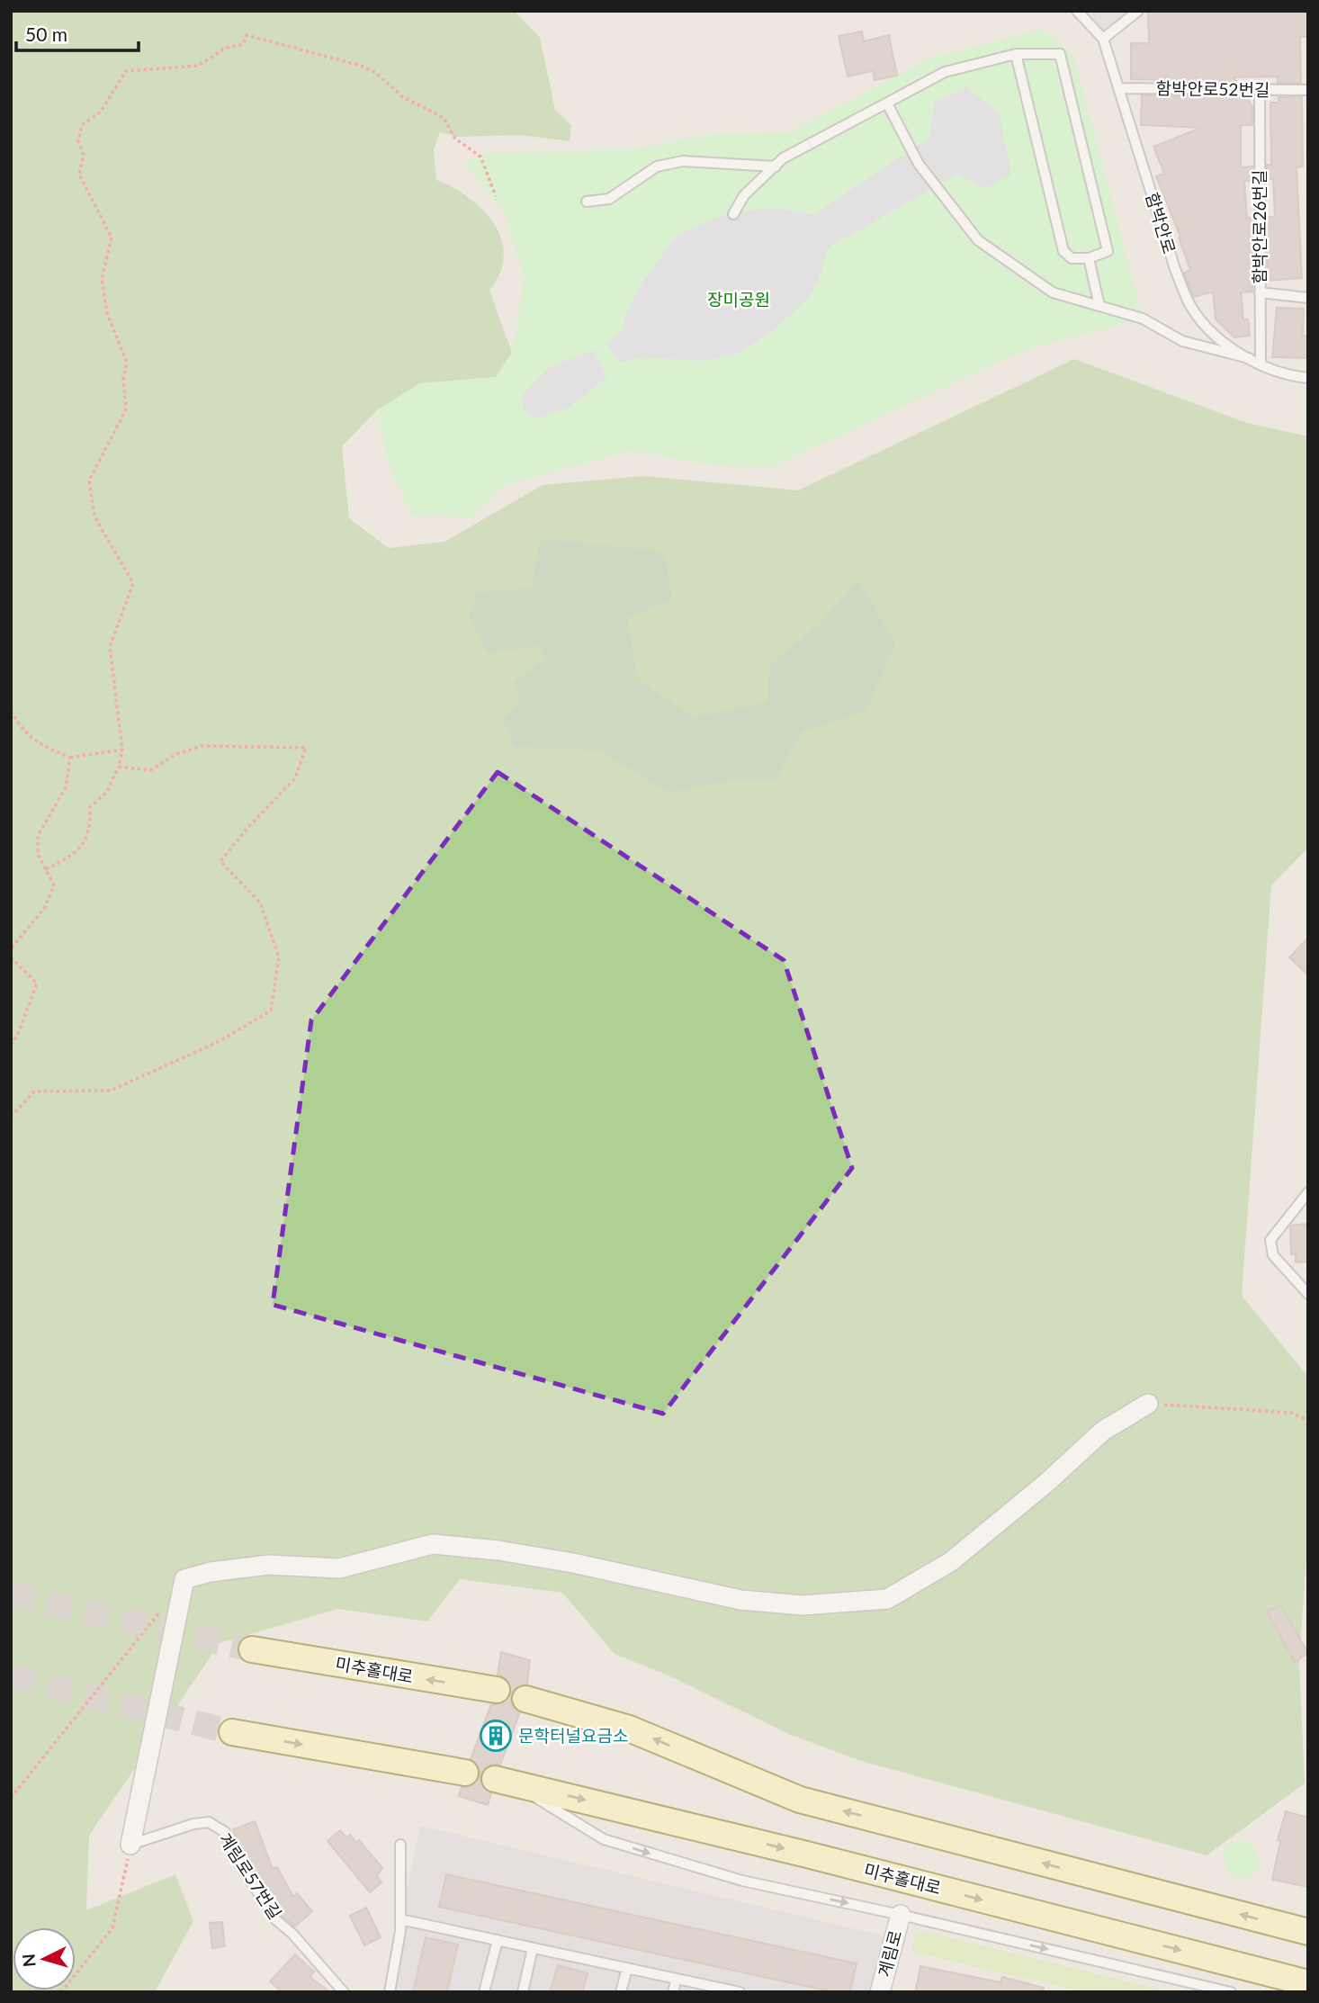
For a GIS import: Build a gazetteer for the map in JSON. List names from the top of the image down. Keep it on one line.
{"streets":{"main road":["미추홀대로"],"street":["계림로"],"lane":["함박안로52번길","함박안로","함박안로26번길","계림로57번길"]},"crossings":[["함박안로52번길","함박안로"],["함박안로52번길","함박안로26번길"],["함박안로","함박안로26번길"]],"parks":["장미공원"],"places":{"building":["문학터널요금소"]},"scale_bar":"50 m","north":"left"}
